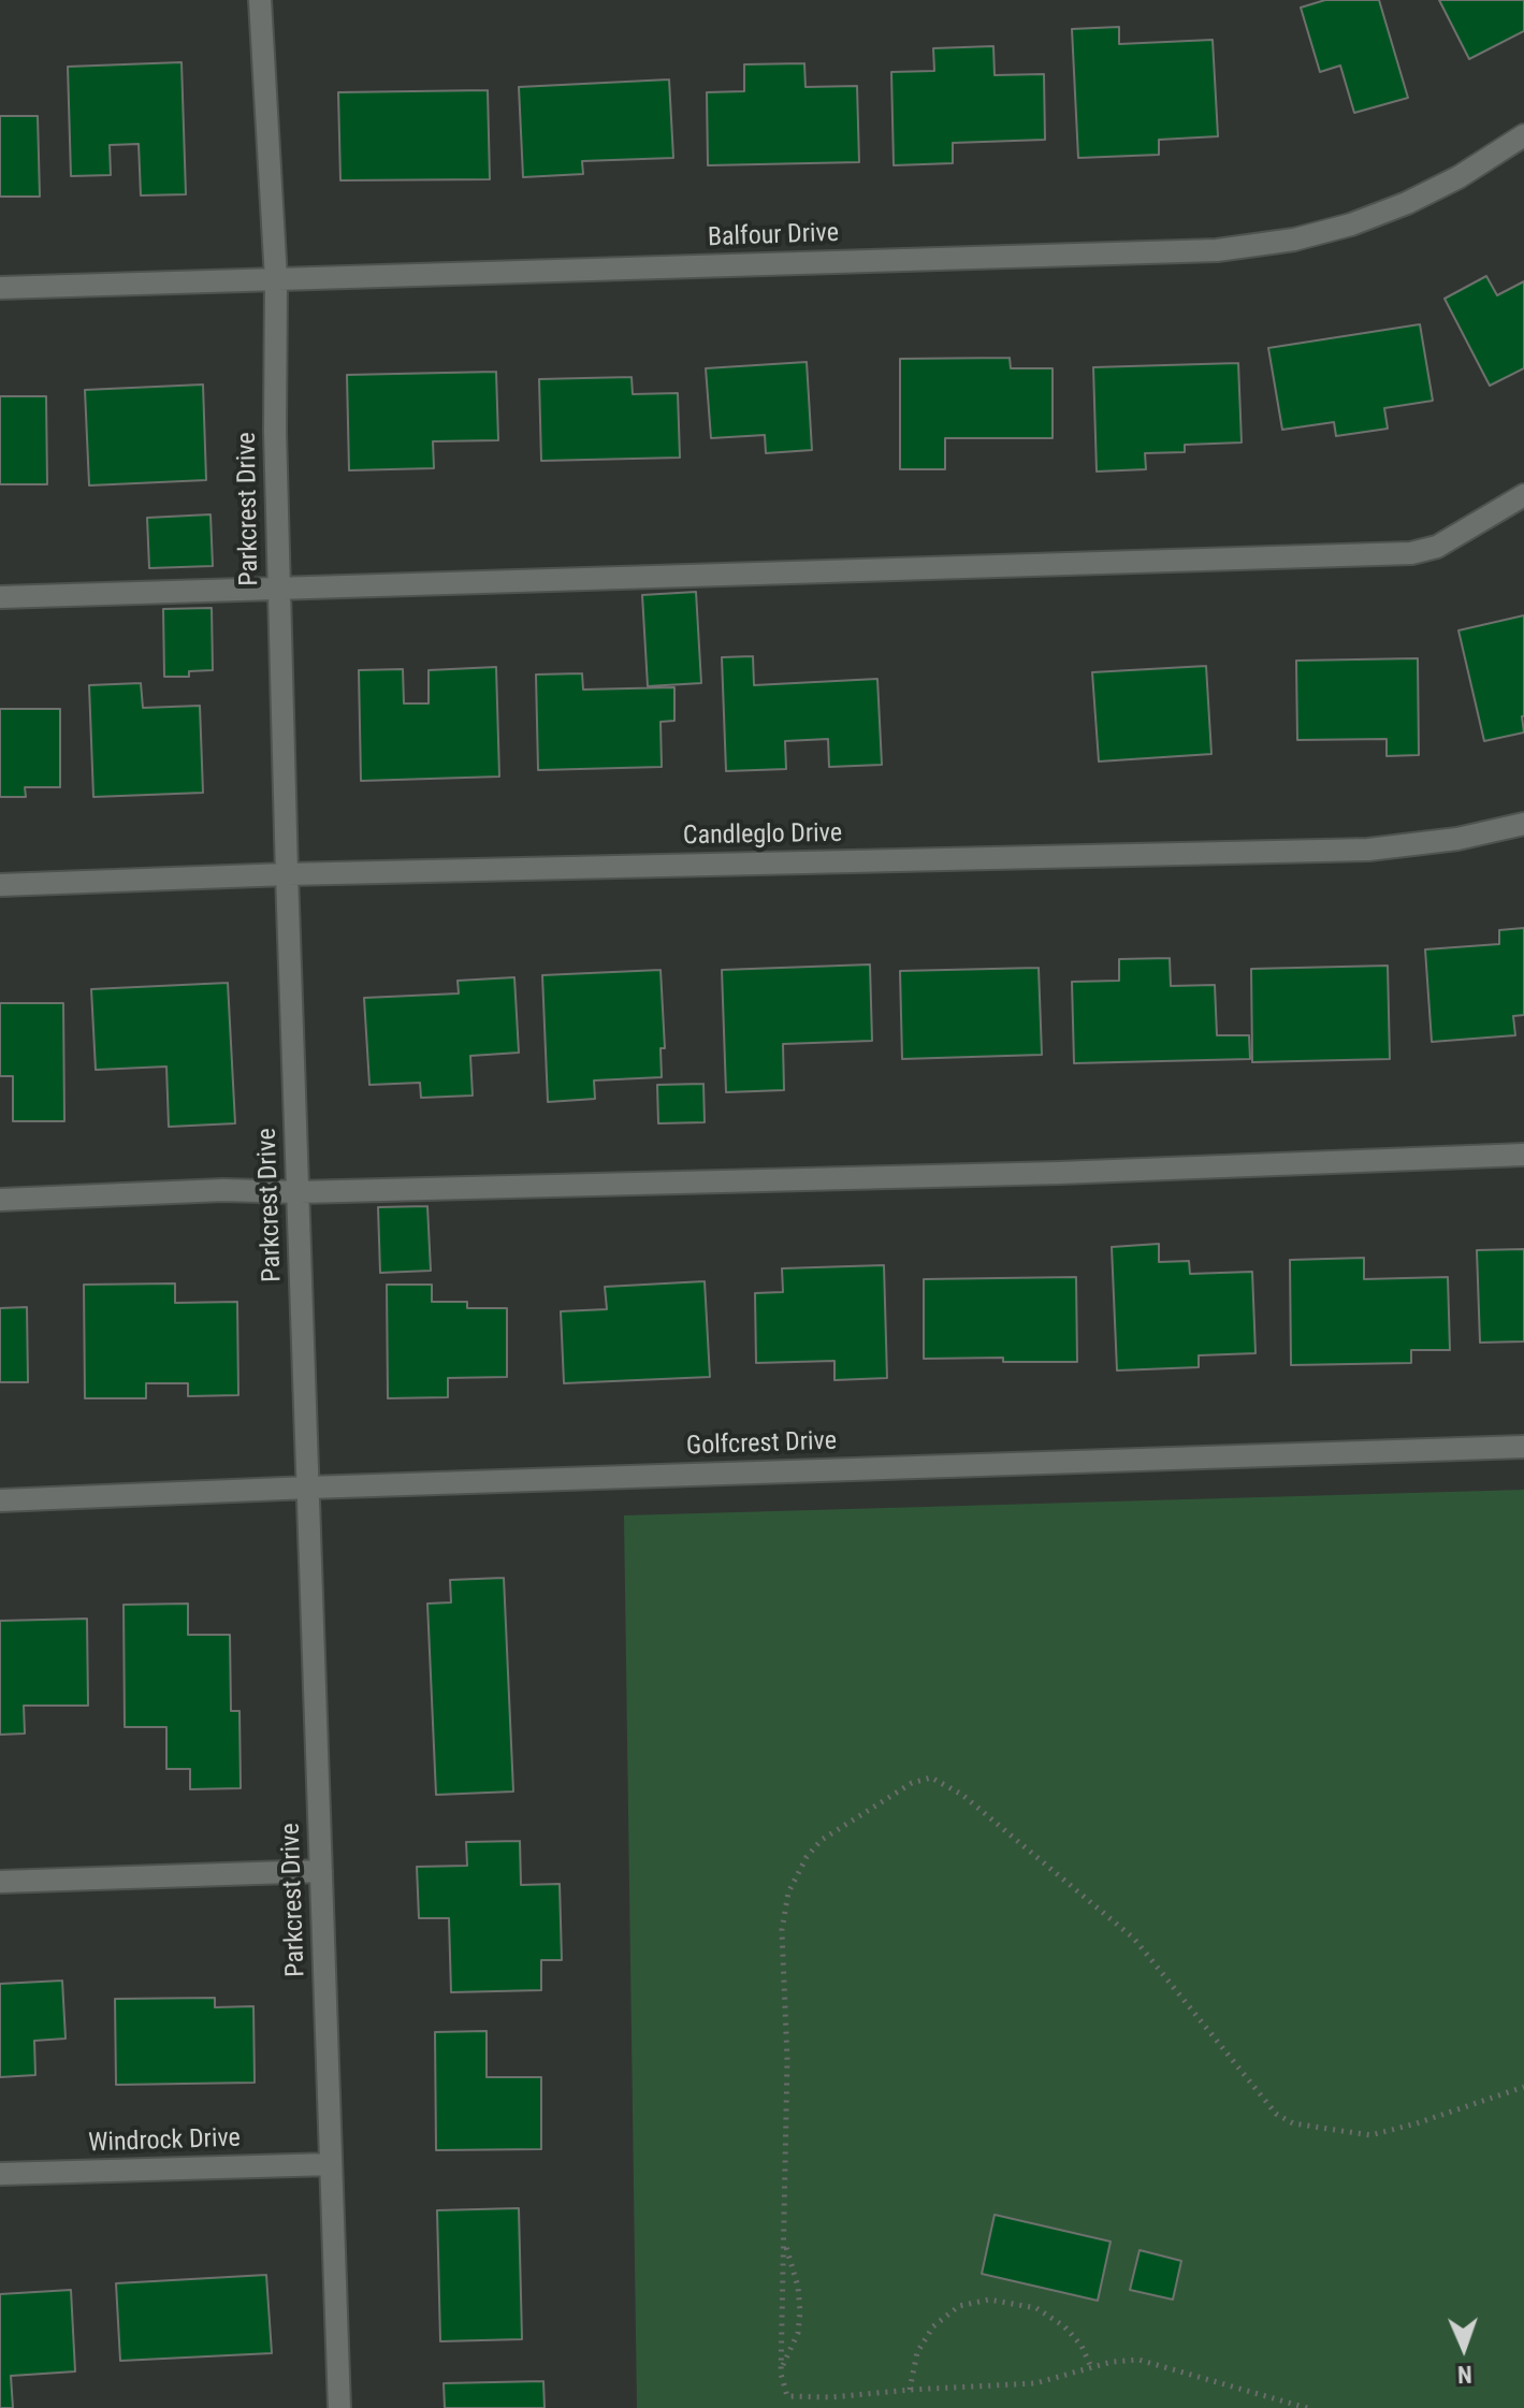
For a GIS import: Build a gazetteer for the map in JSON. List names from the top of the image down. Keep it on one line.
{"streets":{"street":["Balfour Drive","Parkcrest Drive","Candleglo Drive","Golfcrest Drive","Windrock Drive"]},"crossings":[["Balfour Drive","Parkcrest Drive"],["Parkcrest Drive","Candleglo Drive"],["Parkcrest Drive","Golfcrest Drive"],["Parkcrest Drive","Windrock Drive"]],"north":"bottom"}
